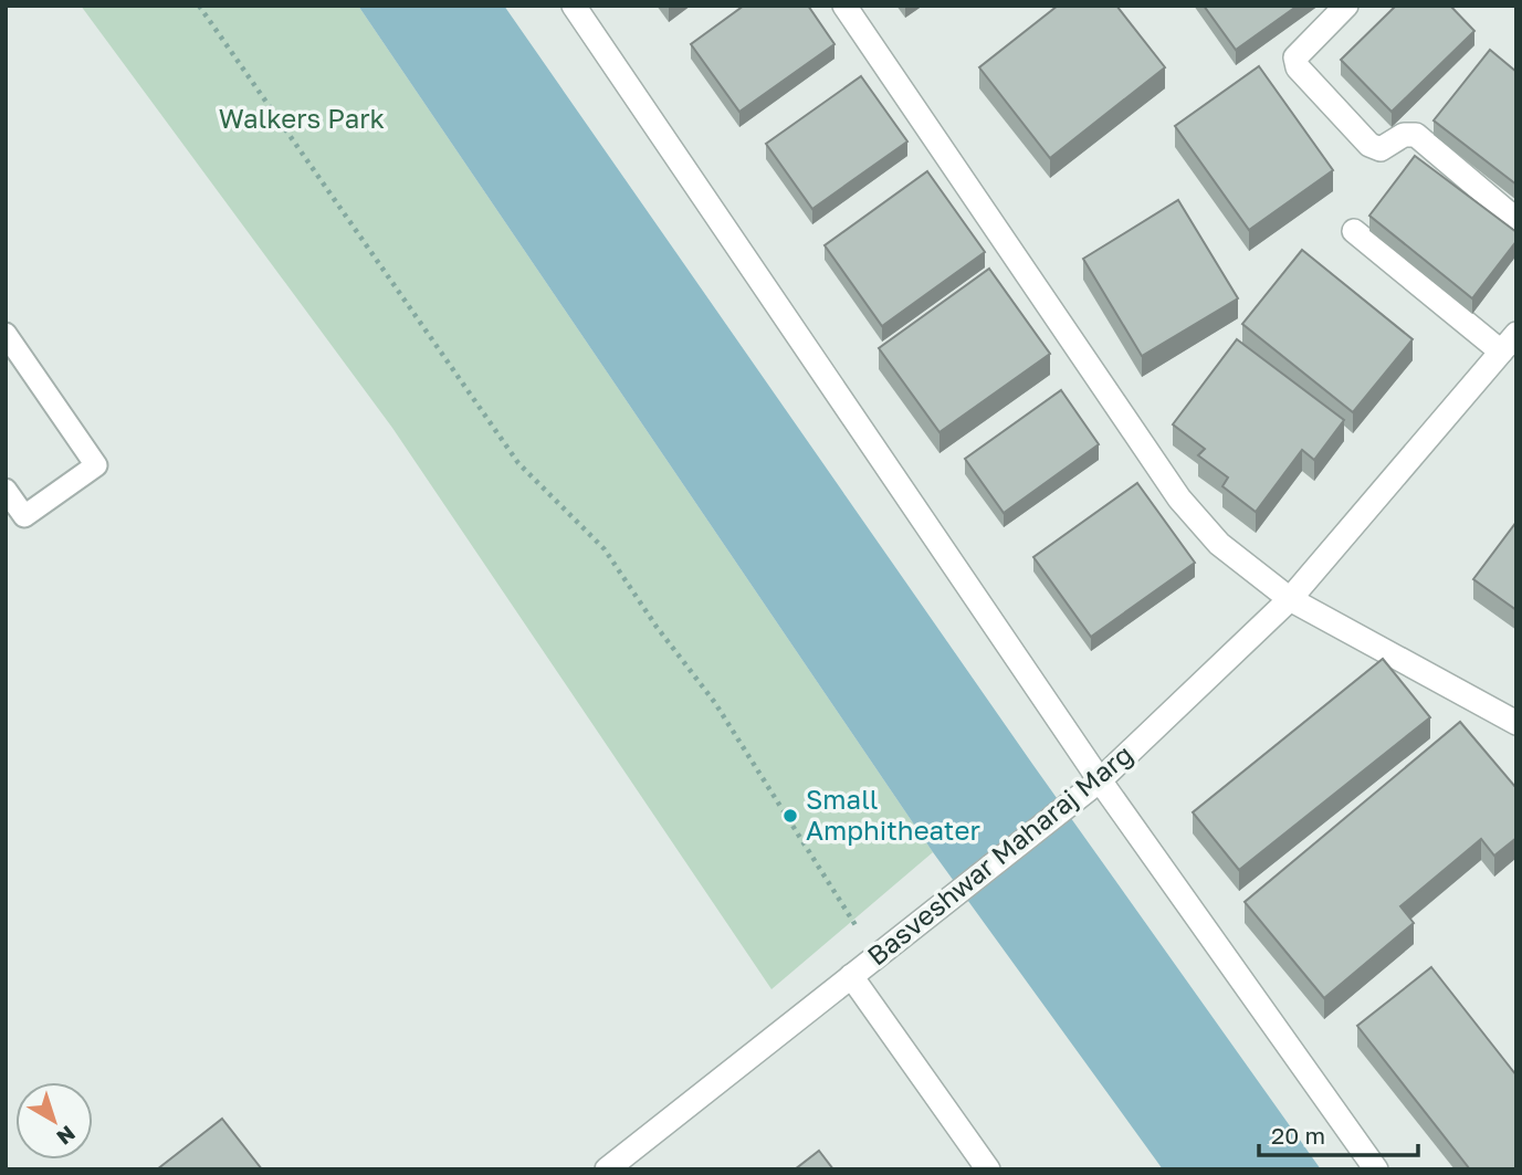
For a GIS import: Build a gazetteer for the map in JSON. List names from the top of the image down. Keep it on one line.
{"streets":{"street":["Basveshwar Maharaj Marg"]},"parks":["Walkers Park"],"places":["Small Amphitheater"],"scale_bar":"20 m","north":"bottom right"}
